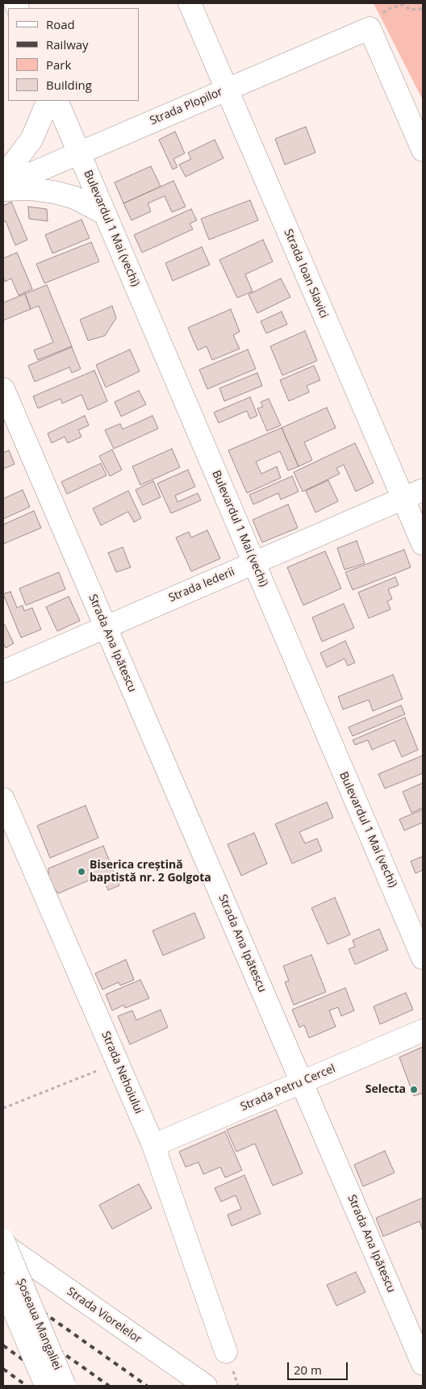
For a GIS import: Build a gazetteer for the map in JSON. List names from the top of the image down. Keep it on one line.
{"streets":{"street":["Strada Plopilor","Bulevardul 1 Mai (vechi)","Strada Ioan Slavici","Strada Iederii","Strada Ana Ipătescu","Strada Nehoiului","Strada Petru Cercel","Strada Viorelelor","Șoseaua Mangaliei"]},"crossings":[["Strada Plopilor","Bulevardul 1 Mai (vechi)"],["Strada Plopilor","Strada Ioan Slavici"],["Bulevardul 1 Mai (vechi)","Strada Iederii"],["Strada Ioan Slavici","Strada Iederii"],["Strada Iederii","Strada Ana Ipătescu"],["Strada Ana Ipătescu","Strada Petru Cercel"],["Strada Nehoiului","Strada Petru Cercel"]],"places":["Biserica creștină baptistă nr. 2 Golgota","Selecta"],"legend":["Road","Railway","Park","Building"],"scale_bar":"20 m"}
